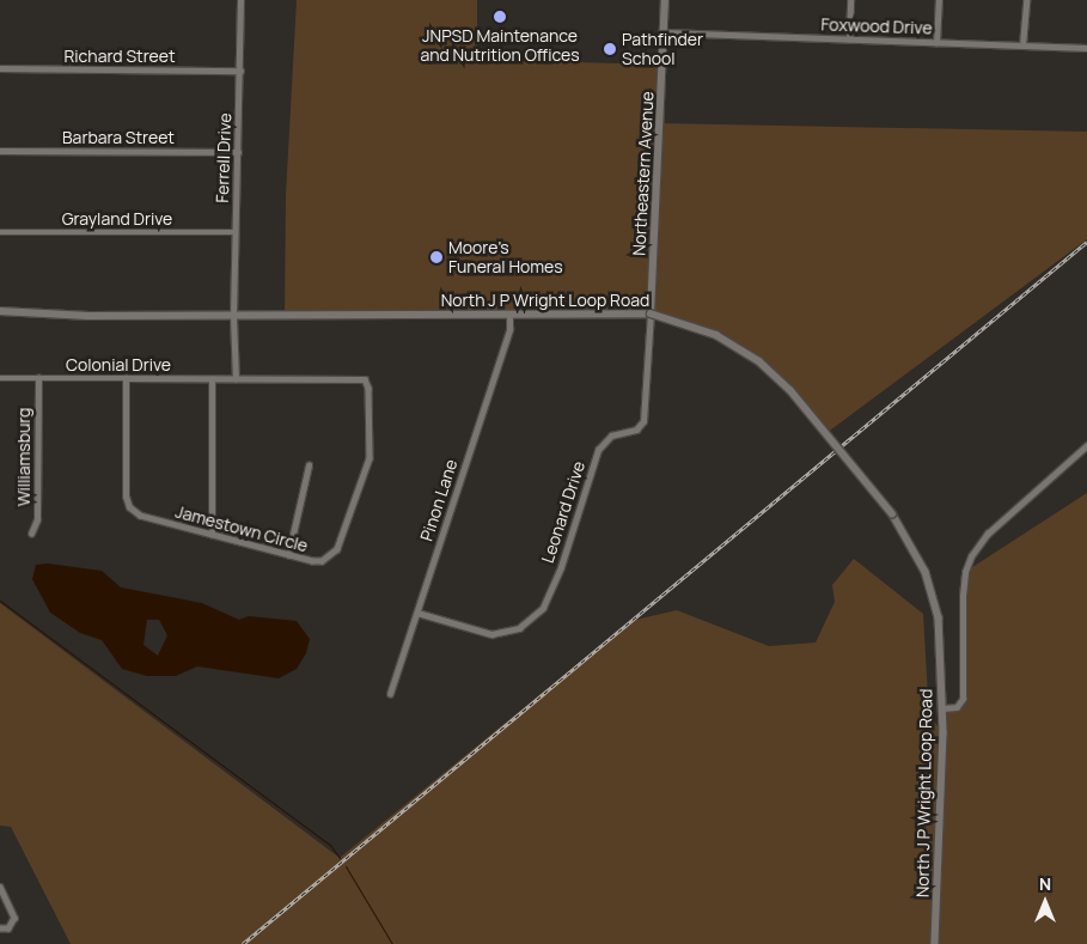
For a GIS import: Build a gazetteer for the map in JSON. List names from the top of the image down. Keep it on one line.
{"streets":{"main road":["Northeastern Avenue","North J P Wright Loop Road"],"street":["Foxwood Drive","Richard Street","Barbara Street","Ferrell Drive","Grayland Drive","Colonial Drive","Williamsburg","Pinon Lane","Leonard Drive","Jamestown Circle"]},"crossings":[["Foxwood Drive","Northeastern Avenue"],["Richard Street","Ferrell Drive"],["Barbara Street","Ferrell Drive"],["Ferrell Drive","Grayland Drive"],["Ferrell Drive","North J P Wright Loop Road"],["Northeastern Avenue","North J P Wright Loop Road"],["Northeastern Avenue","Leonard Drive"],["North J P Wright Loop Road","Pinon Lane"],["North J P Wright Loop Road","Leonard Drive"],["Colonial Drive","Williamsburg"],["Colonial Drive","Jamestown Circle"],["Pinon Lane","Leonard Drive"]],"places":["JNPSD Maintenance and Nutrition Offices","Pathfinder School","Moore's Funeral Homes"],"north":"top"}
